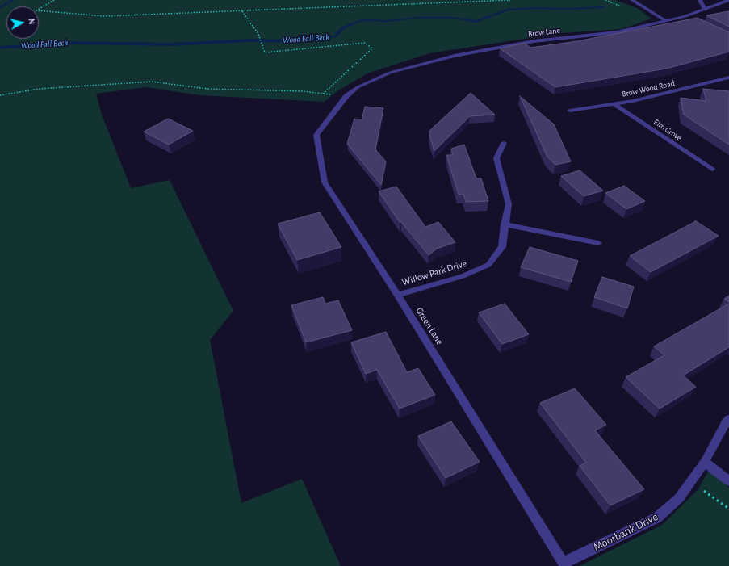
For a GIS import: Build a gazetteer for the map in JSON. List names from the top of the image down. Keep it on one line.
{"streets":{"street":["Brow Lane","Brow Wood Road","Elm Grove","Willow Park Drive","Green Lane","Moorbank Drive"]},"crossings":[["Brow Lane","Green Lane"],["Brow Wood Road","Elm Grove"],["Willow Park Drive","Green Lane"],["Green Lane","Moorbank Drive"]],"water":["Wood Fall Beck"],"north":"right"}
